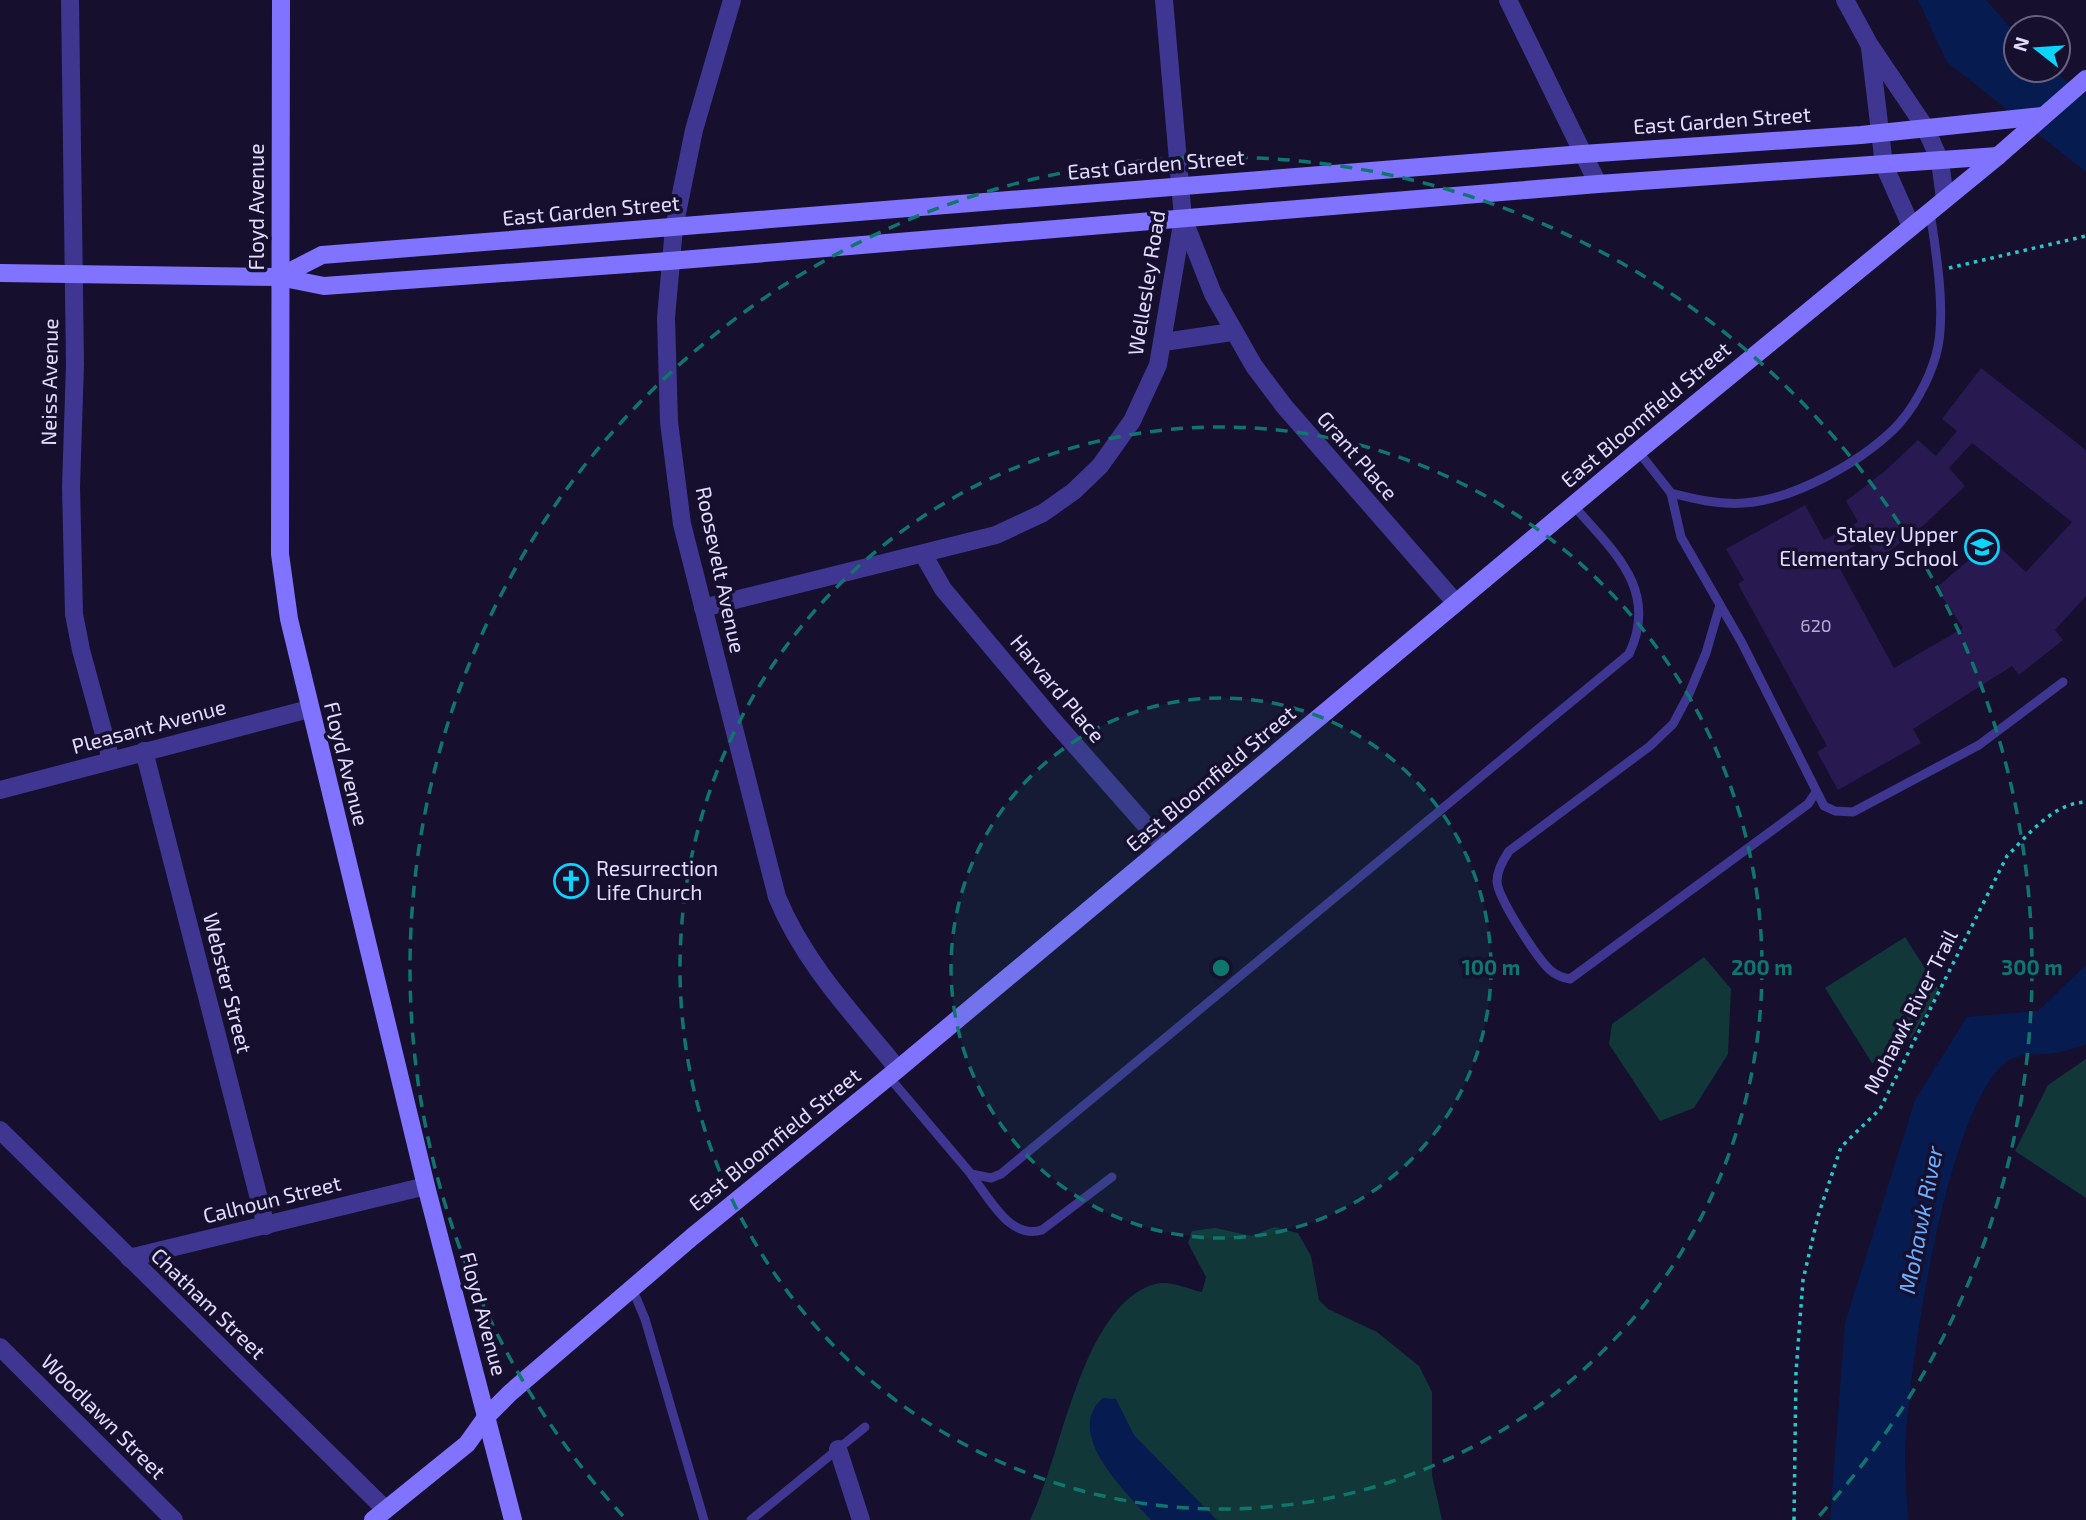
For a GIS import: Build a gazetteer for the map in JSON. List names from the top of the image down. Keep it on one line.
{"streets":{"street":["East Garden Street","Floyd Avenue","Wellesley Road","Neiss Avenue","East Bloomfield Street","Grant Place","Roosevelt Avenue","Harvard Place","Pleasant Avenue","Webster Street","Calhoun Street","Chatham Street","Woodlawn Street"],"path":["Mohawk River Trail"]},"crossings":[["East Garden Street","Floyd Avenue"],["East Garden Street","Wellesley Road"],["East Garden Street","Neiss Avenue"],["East Garden Street","East Bloomfield Street"],["East Garden Street","Grant Place"],["East Garden Street","Roosevelt Avenue"],["Floyd Avenue","East Bloomfield Street"],["Floyd Avenue","Pleasant Avenue"],["Floyd Avenue","Calhoun Street"],["Wellesley Road","Grant Place"],["Wellesley Road","Roosevelt Avenue"],["Wellesley Road","Harvard Place"],["Neiss Avenue","Pleasant Avenue"],["East Bloomfield Street","Grant Place"],["East Bloomfield Street","Roosevelt Avenue"],["East Bloomfield Street","Harvard Place"],["East Bloomfield Street","Chatham Street"],["Pleasant Avenue","Webster Street"],["Webster Street","Calhoun Street"],["Calhoun Street","Chatham Street"]],"water":["Mohawk River"],"places":{"school or university":["Staley Upper Elementary School"],"church":["Resurrection Life Church"]},"house_numbers":["620"],"north":"left","rings":["100 m","200 m","300 m"]}
